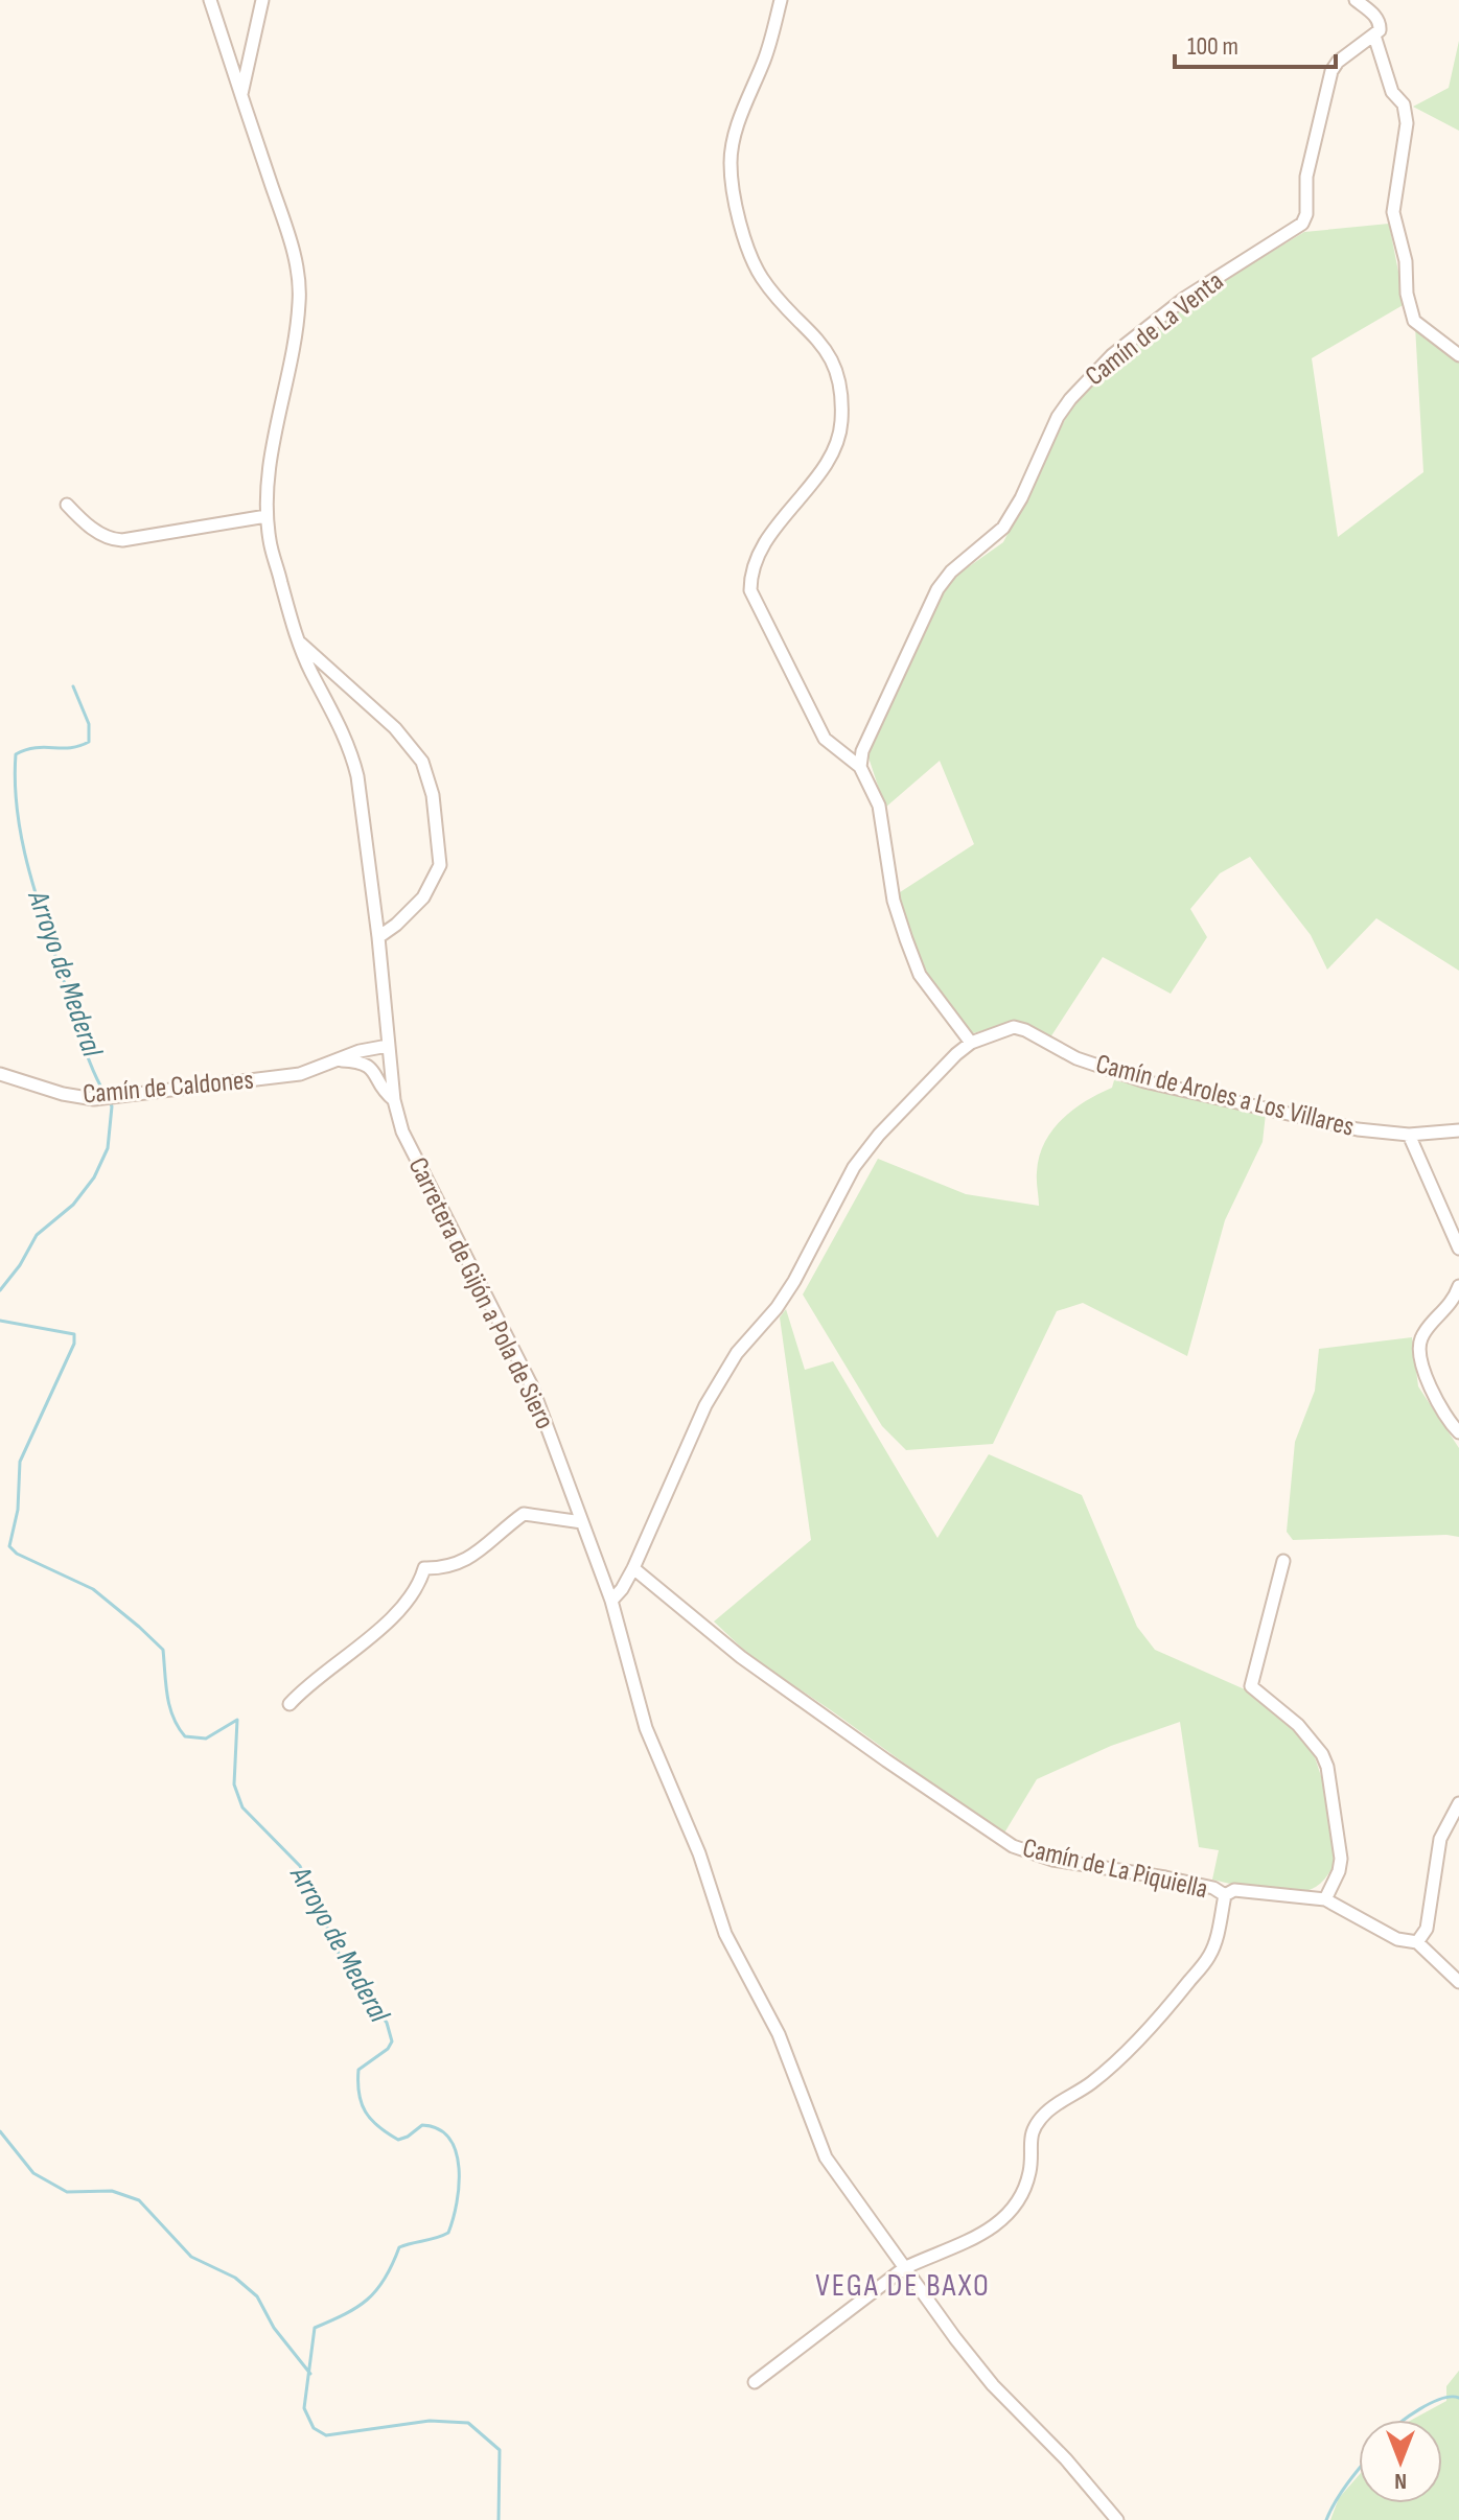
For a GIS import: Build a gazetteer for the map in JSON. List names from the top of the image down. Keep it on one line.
{"streets":{"street":["Camín de La Venta","Camín de Caldones","Camín de Aroles a Los Villares","Carretera de Gijón a Pola de Siero","Camín de La Piquiella"]},"crossings":[["Camín de Caldones","Carretera de Gijón a Pola de Siero"],["Camín de Aroles a Los Villares","Carretera de Gijón a Pola de Siero"],["Camín de Aroles a Los Villares","Camín de La Piquiella"]],"districts":["VEGA DE BAXO"],"water":["Arroyo de Mederal"],"scale_bar":"100 m","north":"bottom"}
